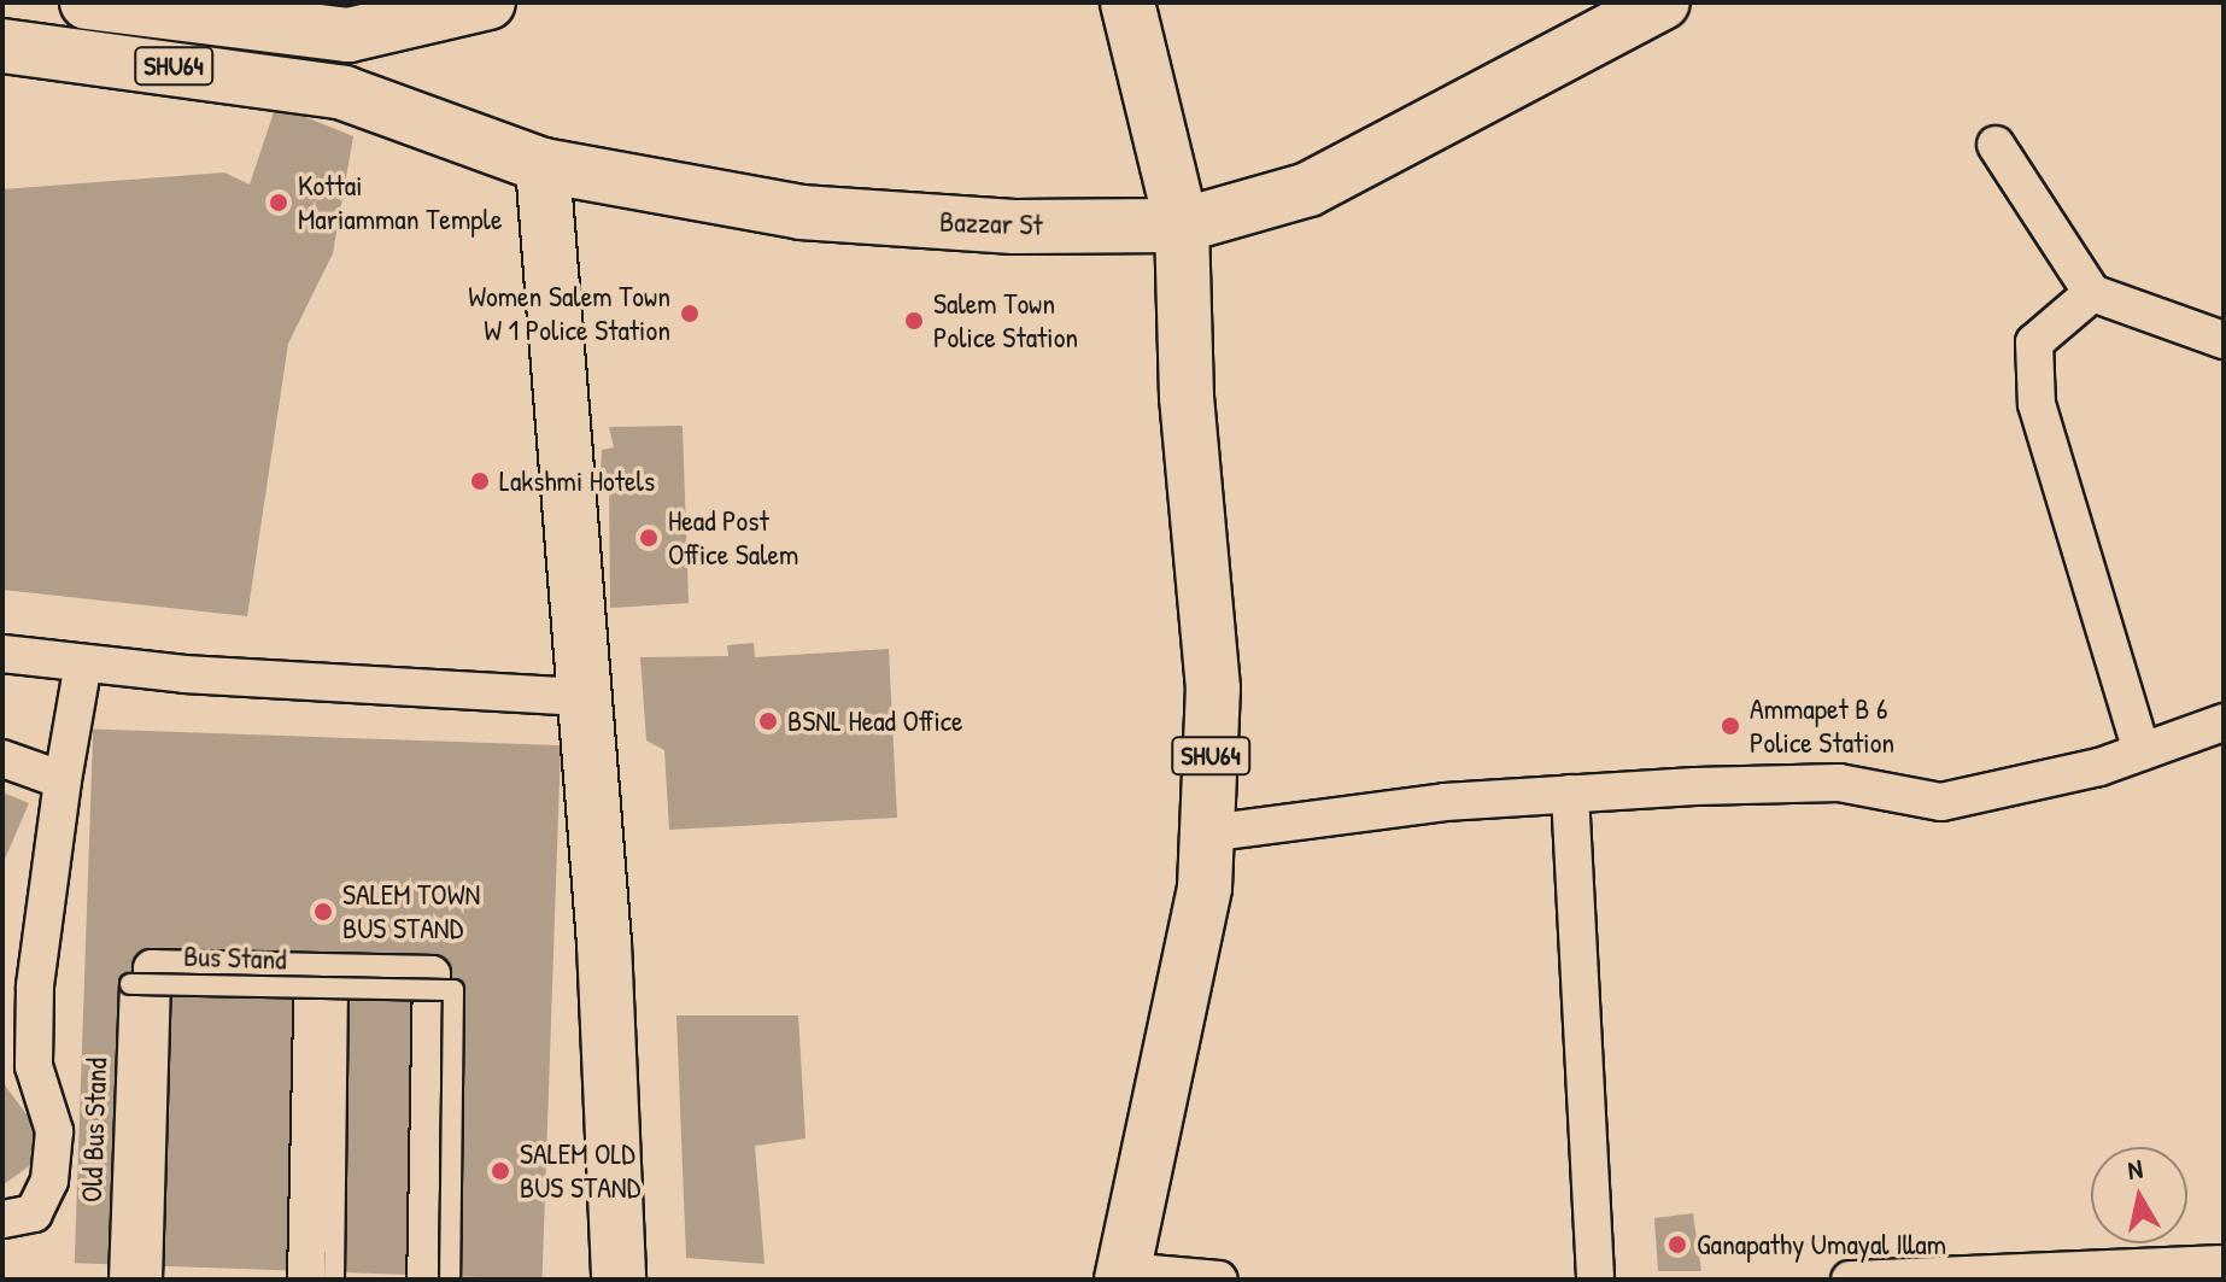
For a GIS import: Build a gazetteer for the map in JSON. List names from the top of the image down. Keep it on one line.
{"streets":{"main road":["SHU64","Bazzar St"],"lane":["Bus Stand","Old Bus Stand"]},"crossings":[["SHU64","Bazzar St"],["Bus Stand","Old Bus Stand"]],"places":["Kottai Mariamman Temple","Women Salem Town W 1 Police Station","Salem Town Police Station","Lakshmi Hotels","Head Post Office Salem","BSNL Head Office","Ammapet B 6 Police Station","SALEM TOWN BUS STAND","SALEM OLD BUS STAND","Ganapathy Umayal Illam"],"north":"top"}
